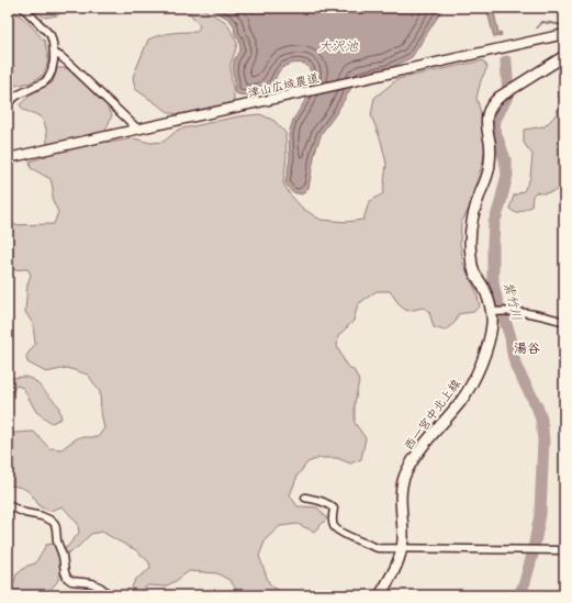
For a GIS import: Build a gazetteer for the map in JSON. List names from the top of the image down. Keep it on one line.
{"streets":{"main road":["西一宮中北上線"],"street":["津山広域農道"]},"districts":["湯谷"],"water":["大沢池","紫竹川"]}
